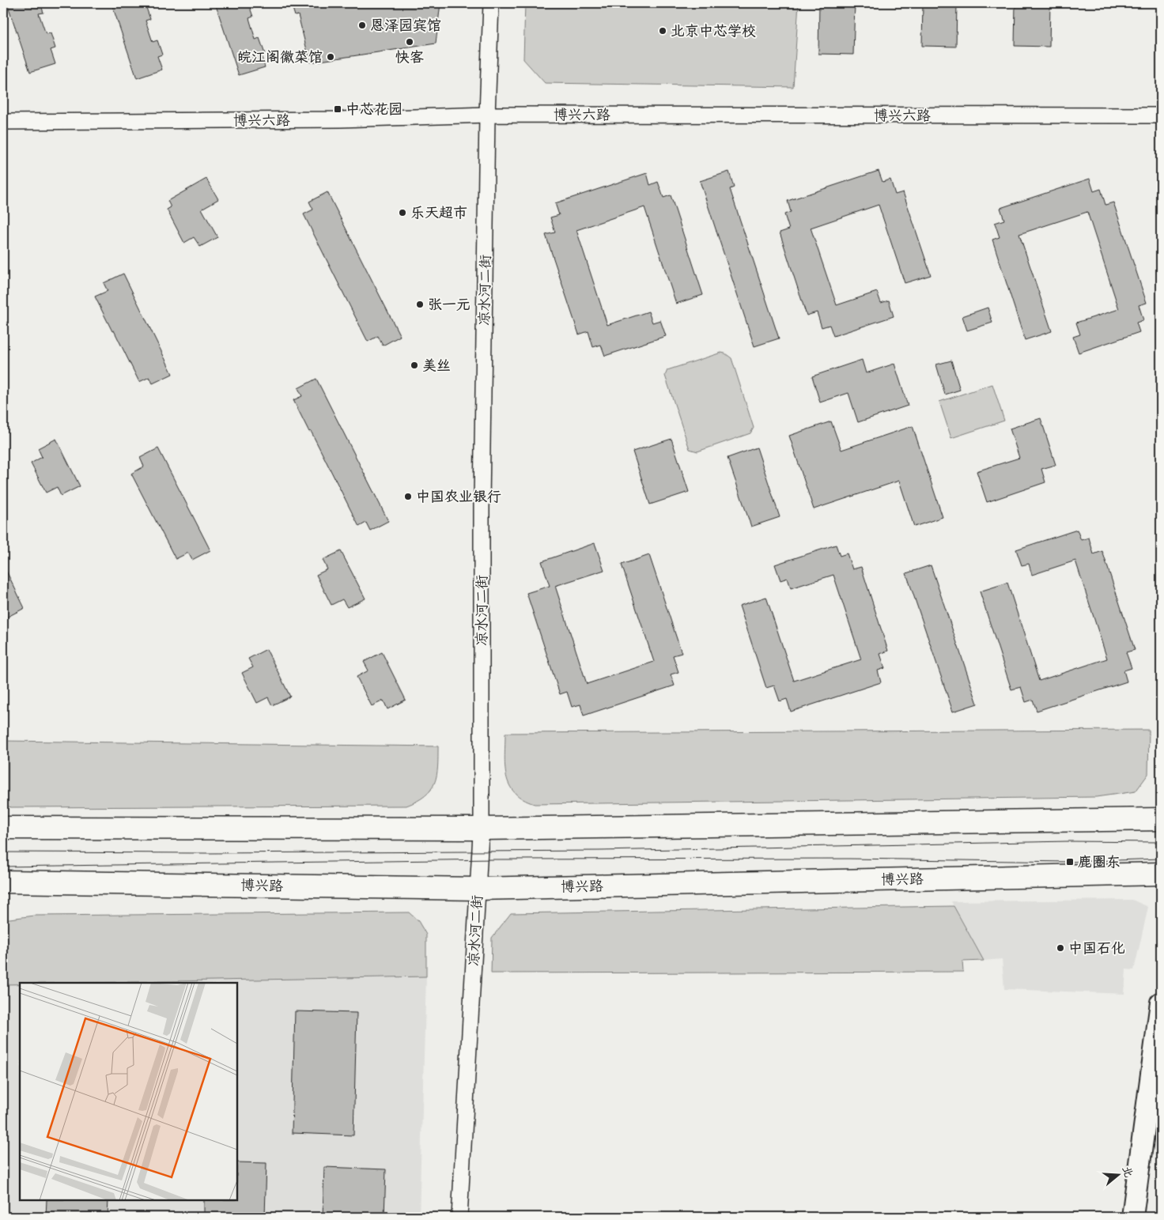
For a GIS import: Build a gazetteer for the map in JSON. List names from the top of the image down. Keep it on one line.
{"streets":{"main road":["博兴路"],"street":["博兴六路","凉水河二街"]},"crossings":[["博兴六路","凉水河二街"],["凉水河二街","博兴路"]],"places":{"other":["恩泽园宾馆","北京中芯学校","快客","皖江阁徽菜馆","乐天超市","张一元","美丝","中国农业银行","中国石化"],"transit":["中芯花园","鹿圈东"]},"north":"right"}
